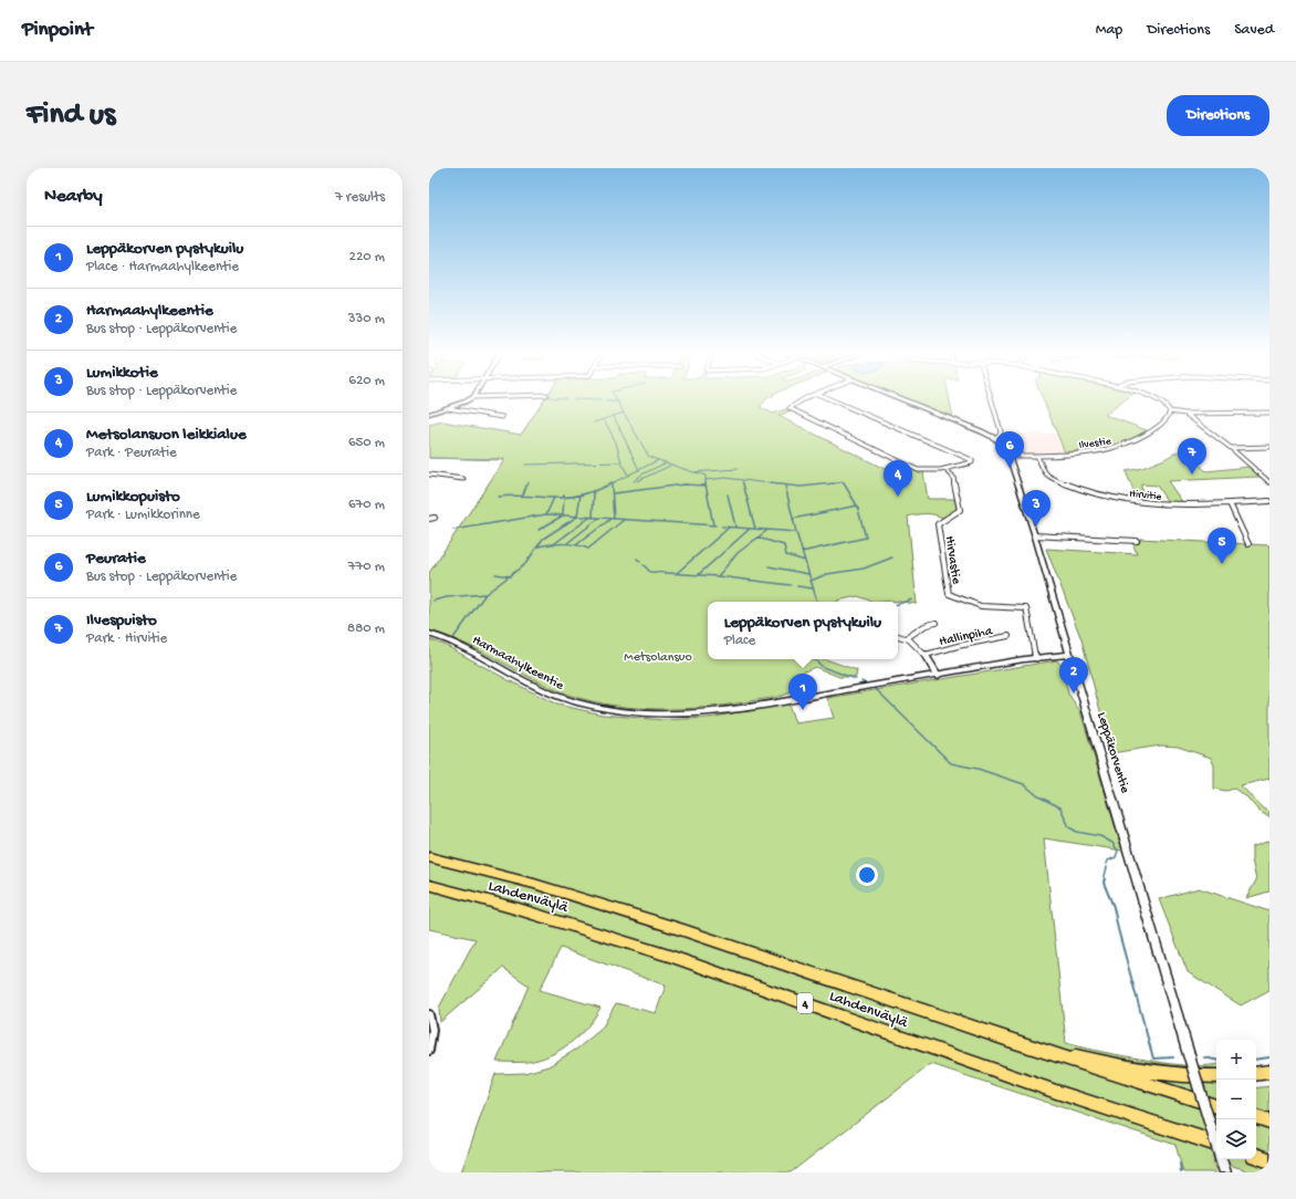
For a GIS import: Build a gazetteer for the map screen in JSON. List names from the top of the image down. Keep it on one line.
{"streets":{"highway":["Lahdenväylä","4"],"street":["Ilvestie","Hirvitie","Hirvastie","Hallinpiha","Harmaahylkeentie","Leppäkorventie"]},"crossings":[["Ilvestie","Hirvitie"],["Ilvestie","Leppäkorventie"],["Hirvastie","Harmaahylkeentie"],["Harmaahylkeentie","Leppäkorventie"]],"parks":["Metsolansuo"],"page":{"header":"Pinpoint","nav":["Map","Directions","Saved"],"buttons":"Directions","title":"Find us","heading":["Nearby","7 results"],"list":[{"mark":"1","name":"Leppäkorven pystykuilu","note":"Place · Harmaahylkeentie","value":"220 m"},{"mark":"2","name":"Harmaahylkeentie","note":"Bus stop · Leppäkorventie","value":"330 m"},{"mark":"3","name":"Lumikkotie","note":"Bus stop · Leppäkorventie","value":"620 m"},{"mark":"4","name":"Metsolansuon leikkialue","note":"Park · Peuratie","value":"650 m"},{"mark":"5","name":"Lumikkopuisto","note":"Park · Lumikkorinne","value":"670 m"},{"mark":"6","name":"Peuratie","note":"Bus stop · Leppäkorventie","value":"770 m"},{"mark":"7","name":"Ilvespuisto","note":"Park · Hirvitie","value":"880 m"}],"pins":["6","7","4","3","5","2","1"],"popup":["Leppäkorven pystykuilu","Place"],"map_buttons":["+","−"]}}
